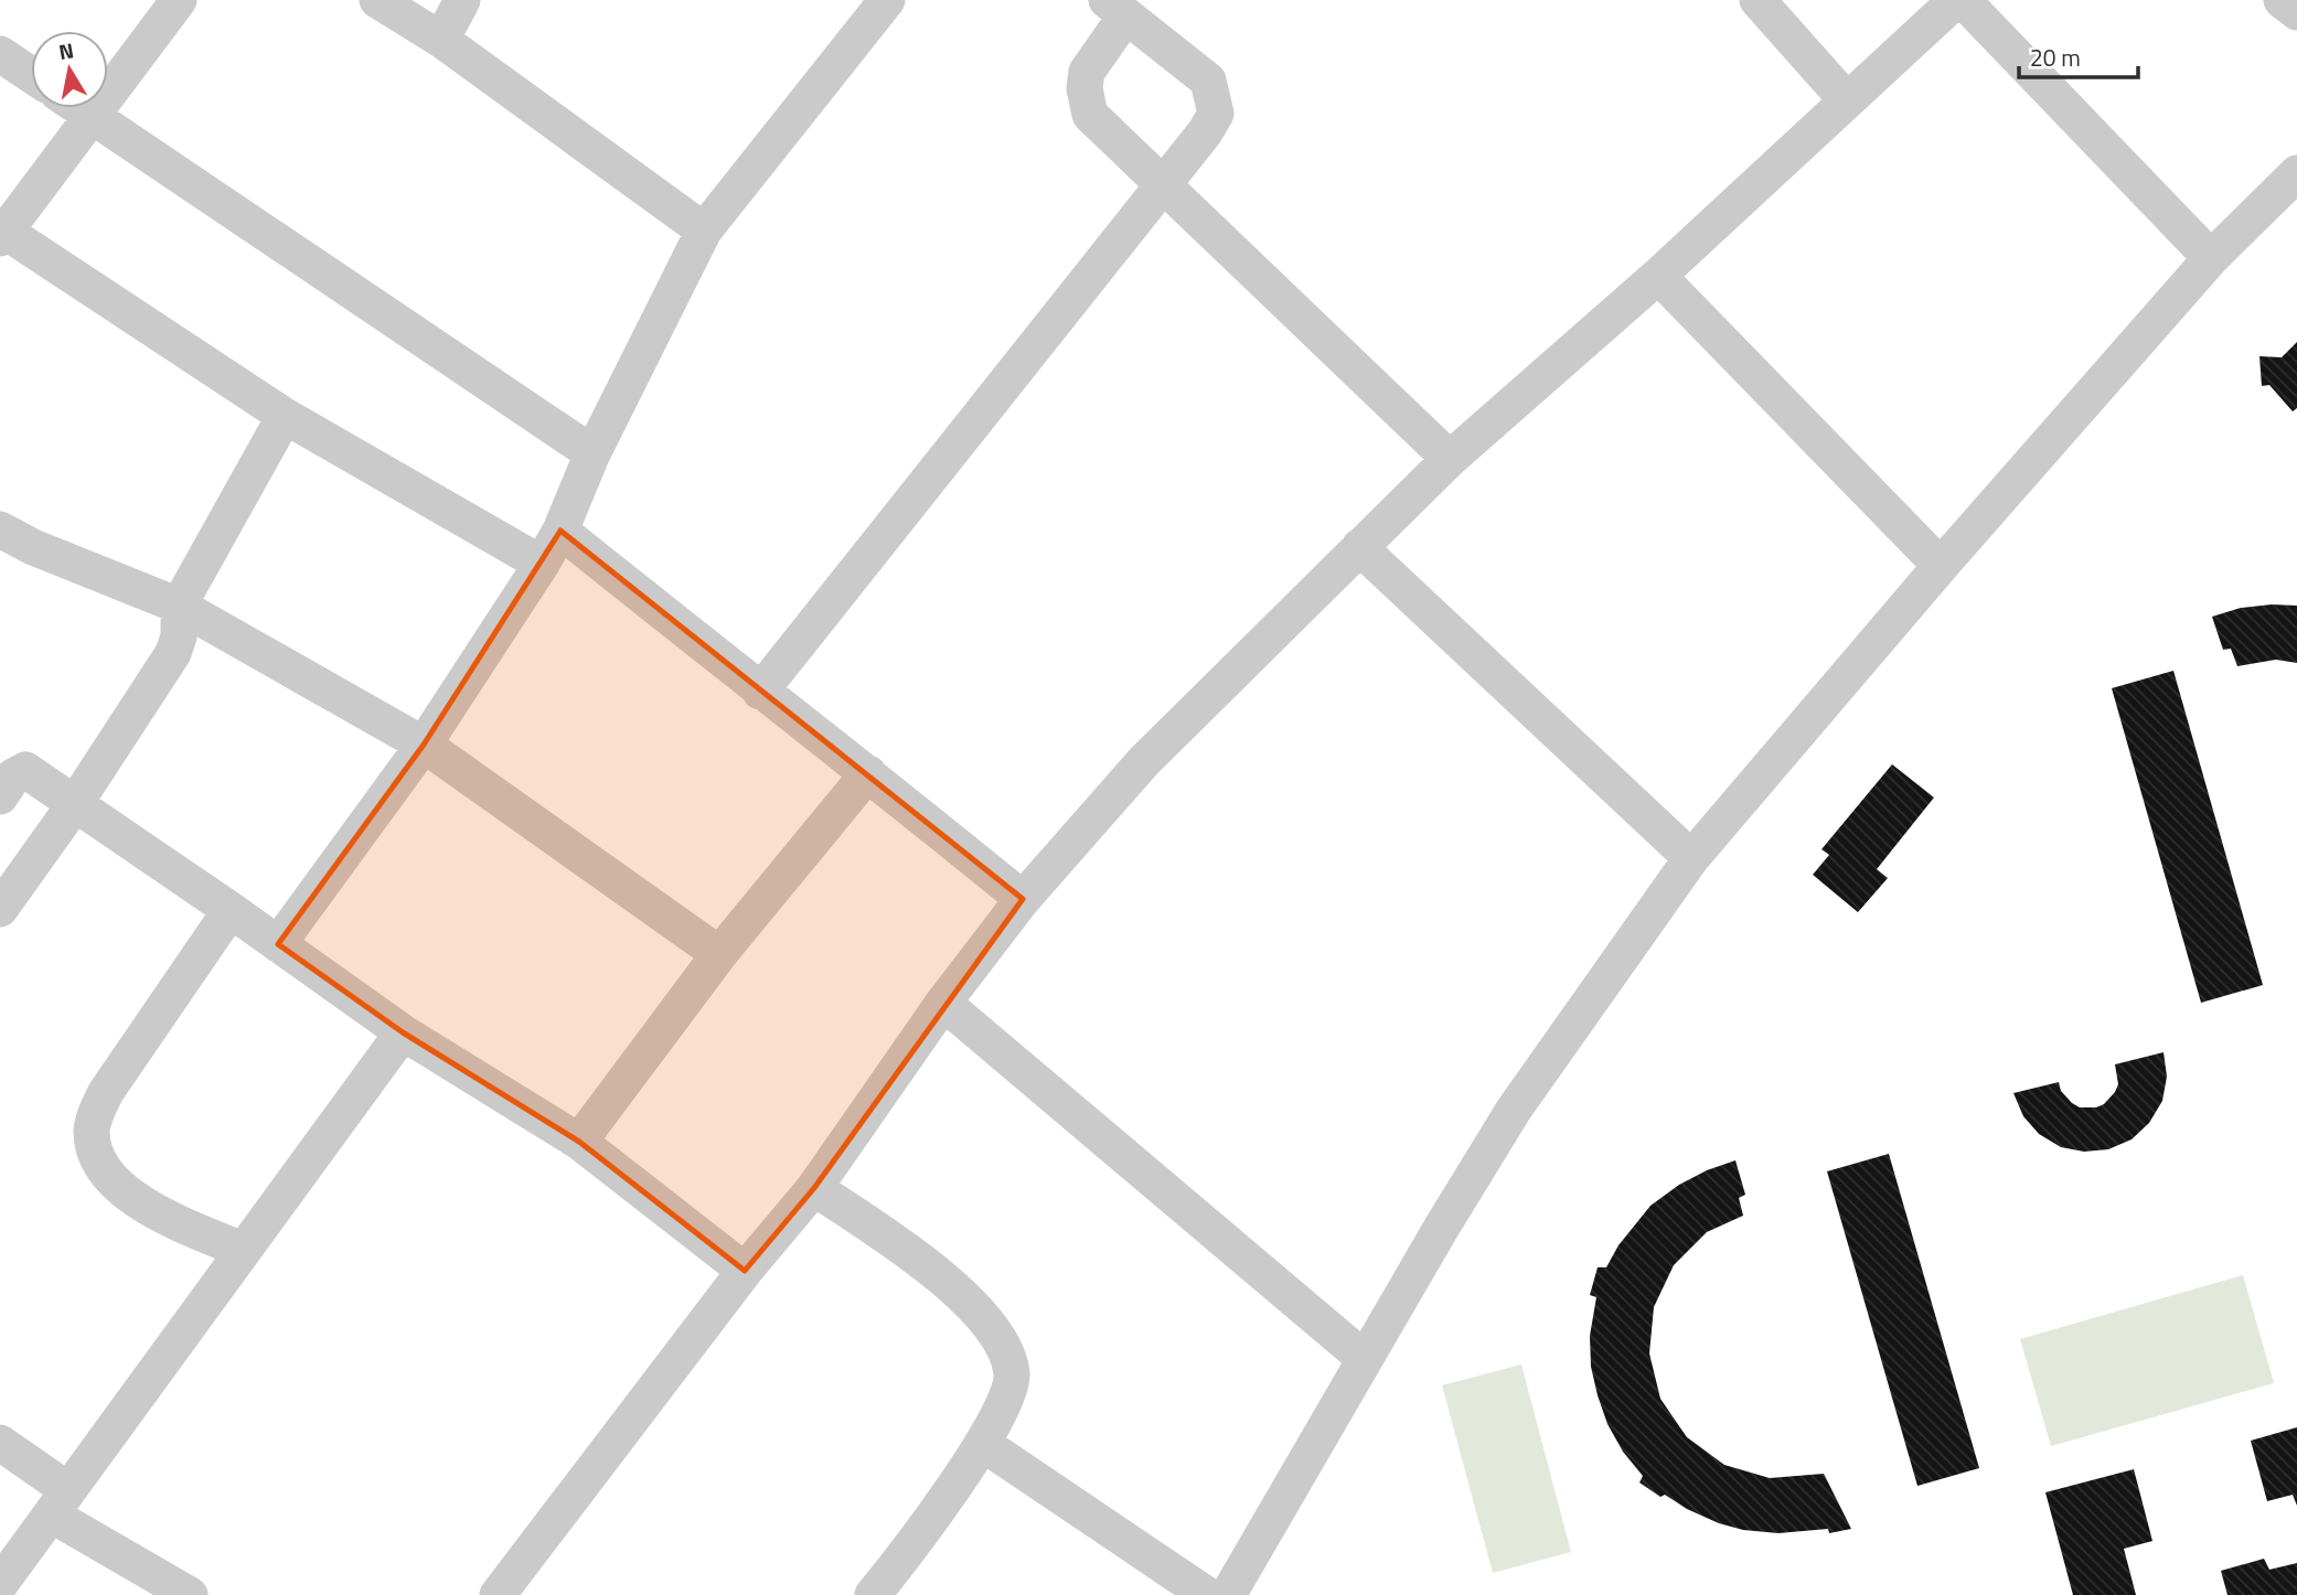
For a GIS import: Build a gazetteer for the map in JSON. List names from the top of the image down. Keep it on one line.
{"scale_bar":"20 m","north":"top"}
